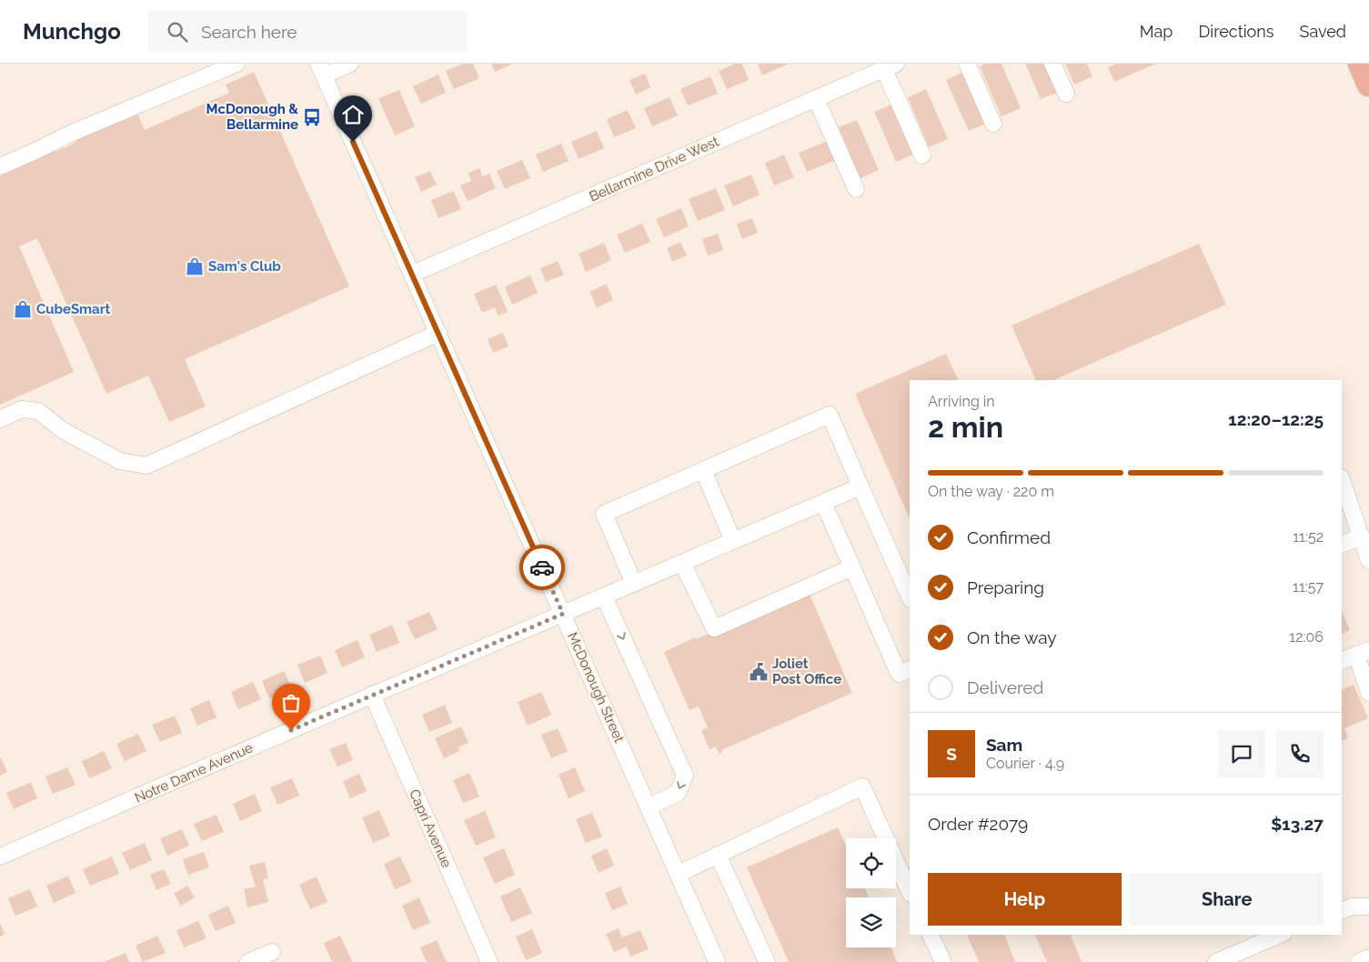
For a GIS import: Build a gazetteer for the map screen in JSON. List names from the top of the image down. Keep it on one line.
{"streets":{"street":["Bellarmine Drive West","McDonough Street","Notre Dame Avenue","Capri Avenue"]},"crossings":[["Bellarmine Drive West","McDonough Street"],["McDonough Street","Notre Dame Avenue"],["Notre Dame Avenue","Capri Avenue"]],"places":{"bus stop":["McDonough & Bellarmine"],"shop":["Sam's Club","CubeSmart"],"public building":["Joliet Post Office"]},"page":{"header":"Munchgo","search":"Search here","nav":["Map","Directions","Saved"],"heading":["2 min","Arriving in","12:20–12:25"],"panel":["Sam","Courier · 4.9","Order #2079","$13.27"],"bar":"On the way · 220 m","list":[["Confirmed","11:52"],["Preparing","11:57"],["On the way","12:06"],"Delivered"],"round":"S","buttons":["Help","Share"]}}
